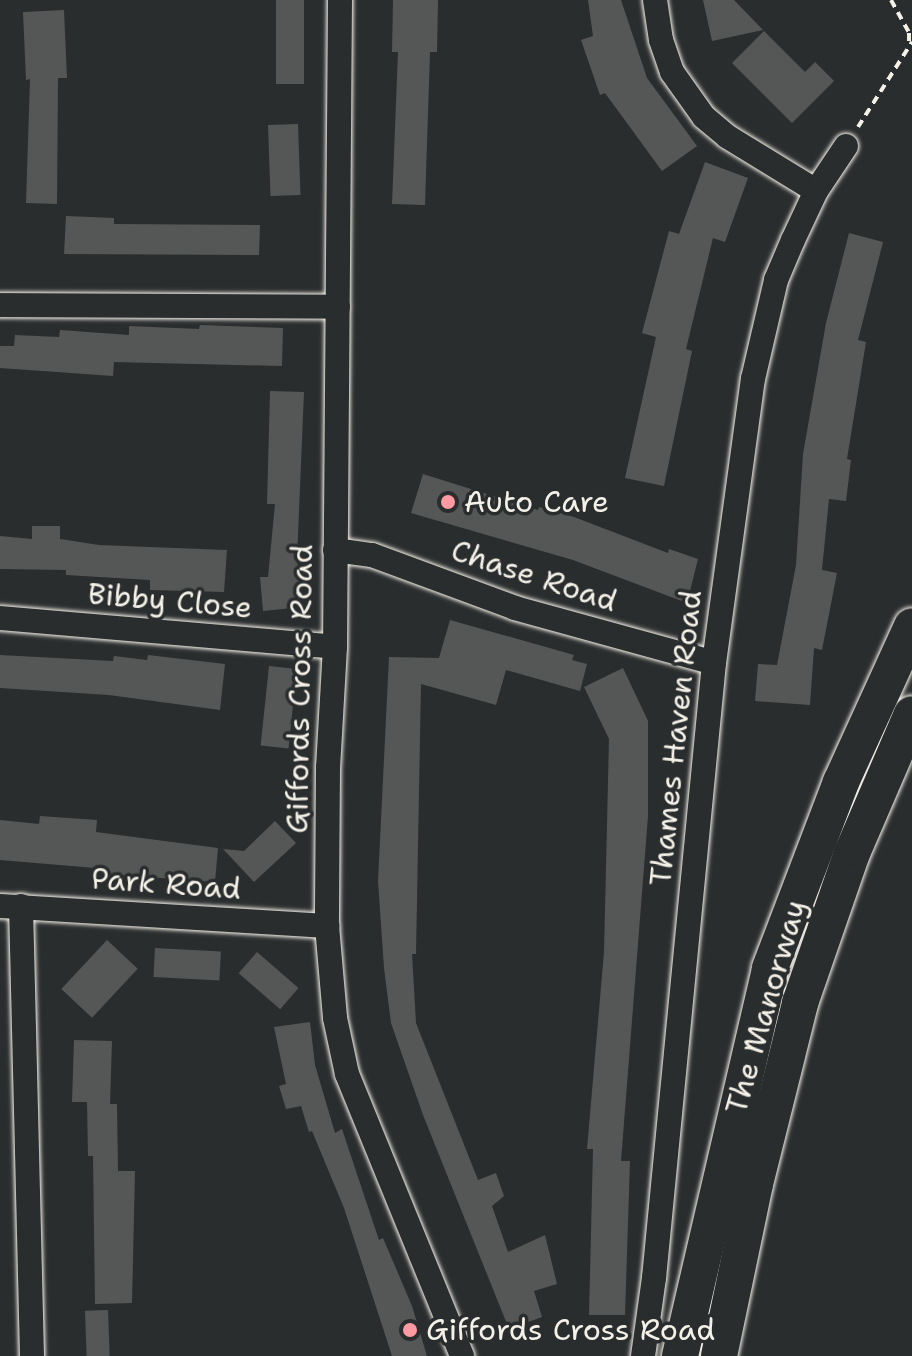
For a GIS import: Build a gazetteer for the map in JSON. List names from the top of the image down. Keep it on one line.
{"streets":{"main road":["The Manorway"],"street":["Chase Road","Bibby Close","Giffords Cross Road","Thames Haven Road","Park Road"]},"crossings":[["Chase Road","Giffords Cross Road"],["Chase Road","Thames Haven Road"],["Bibby Close","Giffords Cross Road"],["Giffords Cross Road","Park Road"]],"places":["Auto Care","Giffords Cross Road"]}
